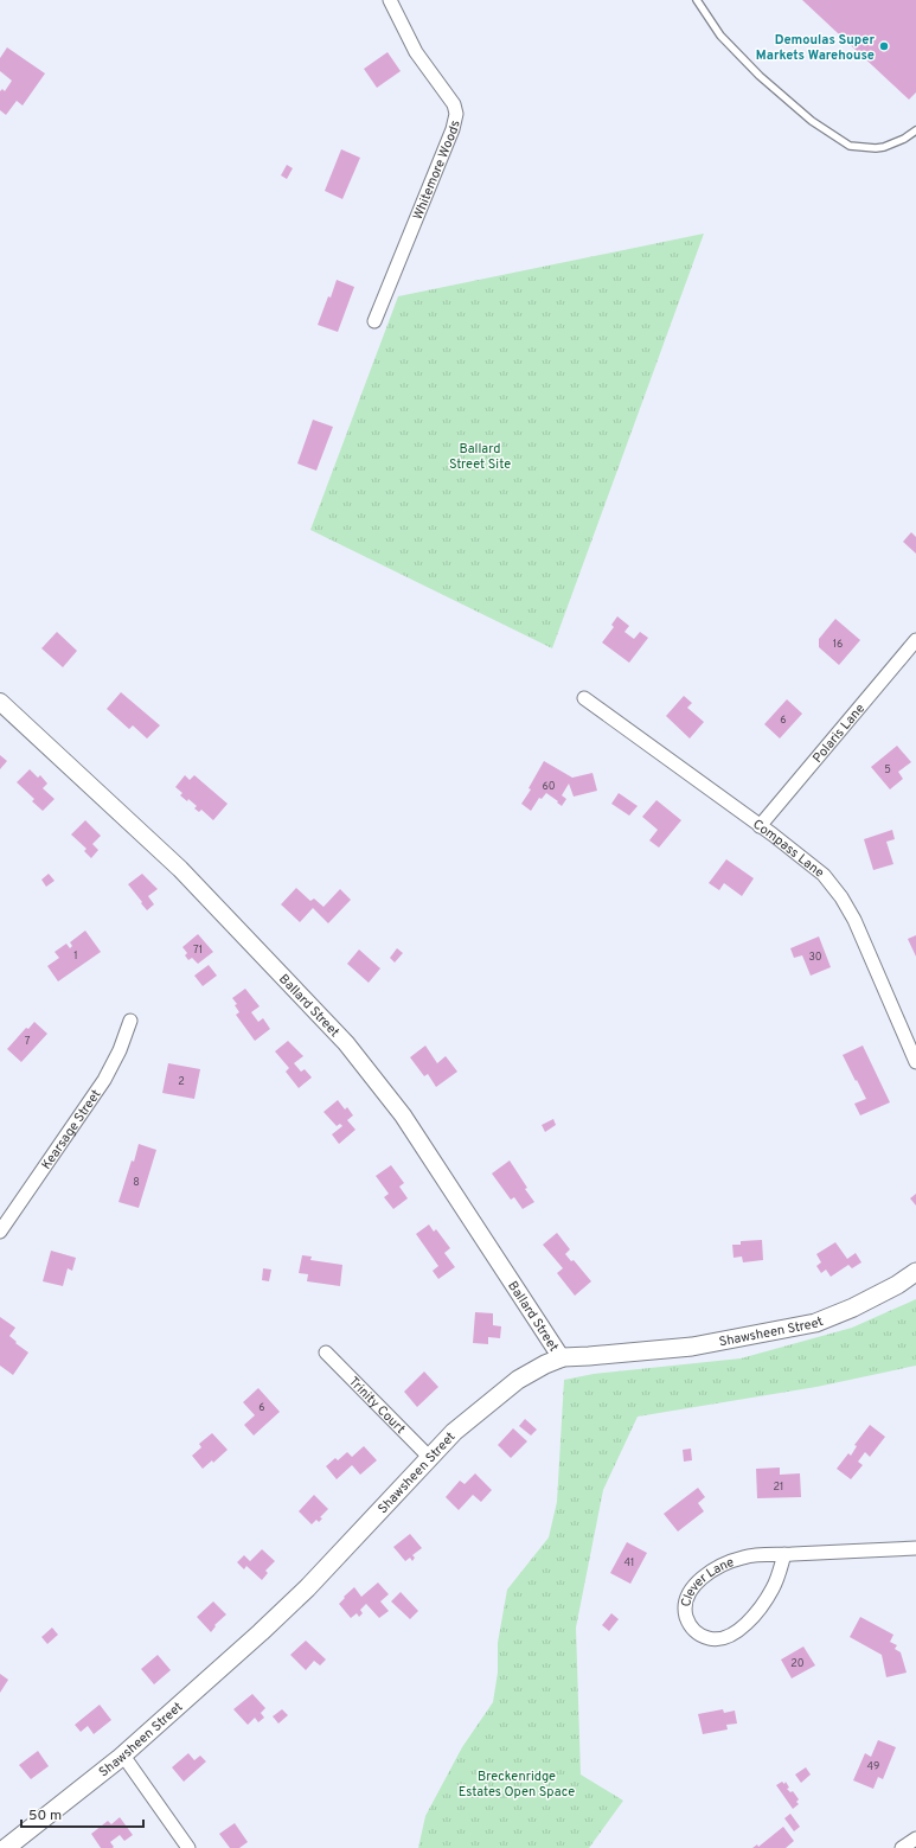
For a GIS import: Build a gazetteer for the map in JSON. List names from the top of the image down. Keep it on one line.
{"streets":{"main road":["Shawsheen Street"],"street":["Whitemore Woods","Polaris Lane","Compass Lane","Ballard Street","Kearsage Street","Trinity Court","Clever Lane"]},"crossings":[["Polaris Lane","Compass Lane"],["Ballard Street","Shawsheen Street"],["Shawsheen Street","Trinity Court"]],"parks":["Ballard Street Site","Breckenridge Estates Open Space"],"places":["Demoulas Super Markets Warehouse"],"house_numbers":["16","6","5","60","71","1","30","7","2","8","6","21","41","20","49"],"scale_bar":"50 m"}
